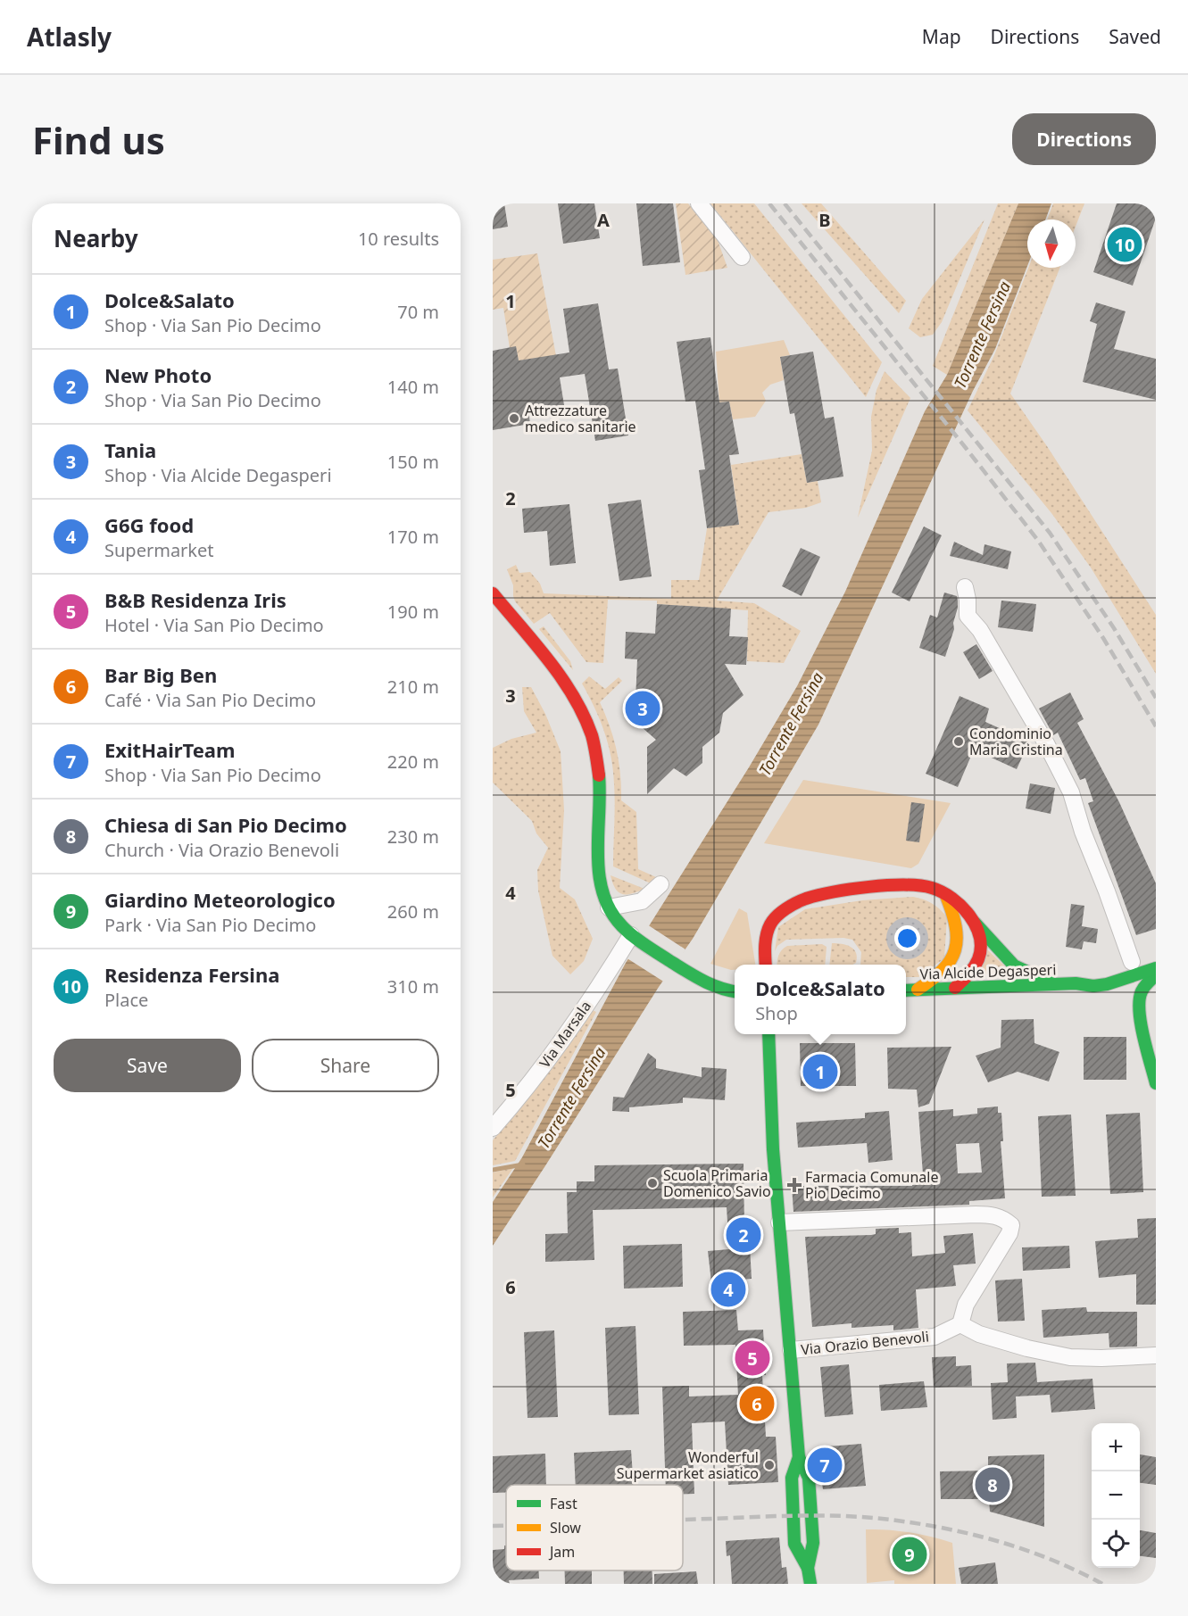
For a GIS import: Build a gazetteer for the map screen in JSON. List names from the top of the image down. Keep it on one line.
{"streets":{"street":["Via Alcide Degasperi","Via Marsala","Via Orazio Benevoli"]},"water":["Torrente Fersina"],"places":{"other":["Attrezzature medico sanitarie","Condominio Maria Cristina","Scuola Primaria Domenico Savio","Wonderful Supermarket asiatico"],"health":["Farmacia Comunale Pio Decimo"]},"legend":["Fast","Slow","Jam"],"north":"bottom","page":{"header":"Atlasly","nav":["Map","Directions","Saved"],"buttons":["Directions",["Save","Share"]],"title":"Find us","heading":["Nearby","10 results"],"pins":["10","3","1","2","4","5","6","7","8","9"],"list":[{"mark":"1","name":"Dolce&Salato","note":"Shop · Via San Pio Decimo","value":"70 m"},{"mark":"2","name":"New Photo","note":"Shop · Via San Pio Decimo","value":"140 m"},{"mark":"3","name":"Tania","note":"Shop · Via Alcide Degasperi","value":"150 m"},{"mark":"4","name":"G6G food","note":"Supermarket","value":"170 m"},{"mark":"5","name":"B&B Residenza Iris","note":"Hotel · Via San Pio Decimo","value":"190 m"},{"mark":"6","name":"Bar Big Ben","note":"Café · Via San Pio Decimo","value":"210 m"},{"mark":"7","name":"ExitHairTeam","note":"Shop · Via San Pio Decimo","value":"220 m"},{"mark":"8","name":"Chiesa di San Pio Decimo","note":"Church · Via Orazio Benevoli","value":"230 m"},{"mark":"9","name":"Giardino Meteorologico","note":"Park · Via San Pio Decimo","value":"260 m"},{"mark":"10","name":"Residenza Fersina","note":"Place","value":"310 m"}],"popup":["Dolce&Salato","Shop"],"map_buttons":["+","−"]},"grid":{"columns":["A","B"],"rows":["1","2","3","4","5","6"]}}
